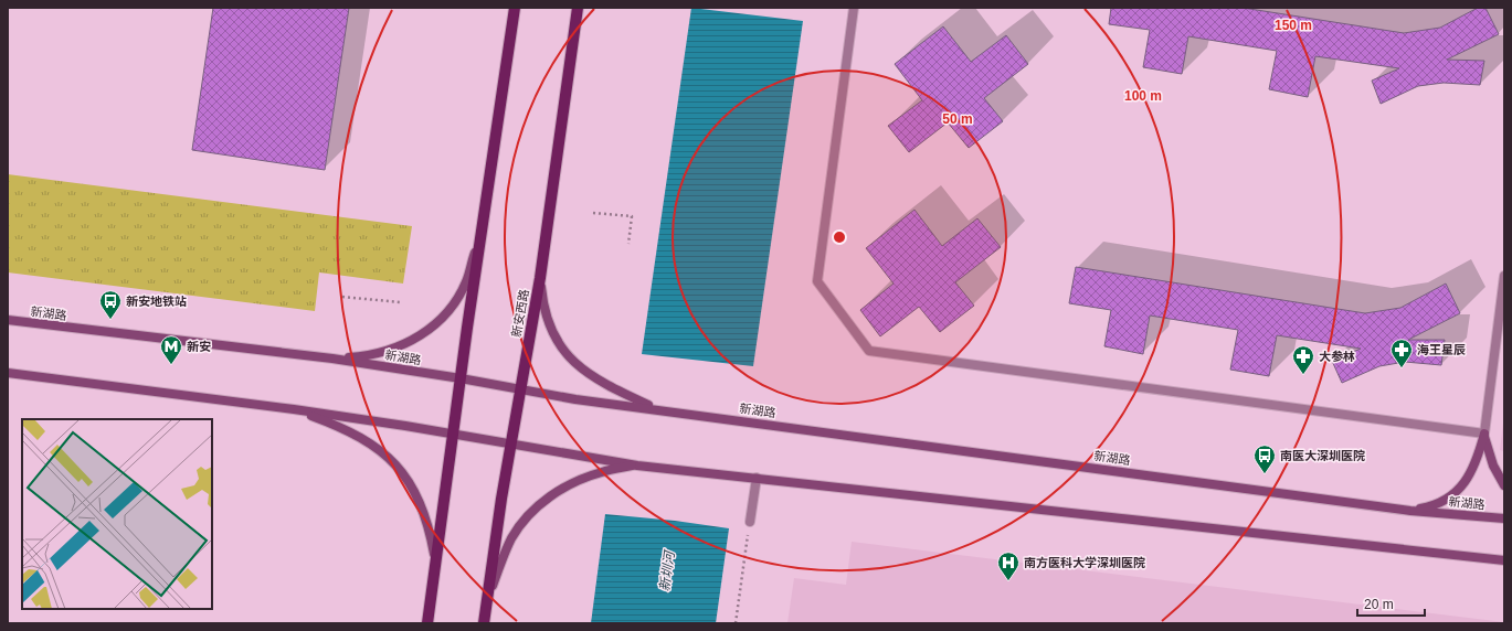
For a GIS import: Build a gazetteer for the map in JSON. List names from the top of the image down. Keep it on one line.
{"streets":{"main road":["新湖路","新安西路"]},"crossings":[["新湖路","新安西路"]],"water":["新圳河"],"places":{"bus stop":["新安地铁站","南医大深圳医院"],"metro station":["新安"],"pharmacy":["海王星辰","大参林"],"hospital":["南方医科大学深圳医院"]},"scale_bar":"20 m","rings":["150 m","100 m","50 m"]}
